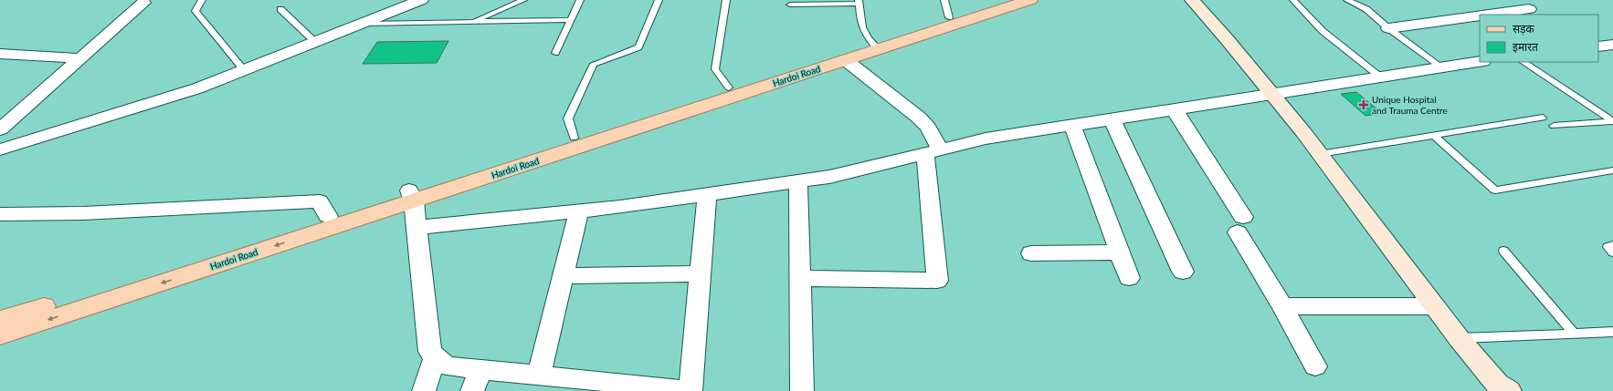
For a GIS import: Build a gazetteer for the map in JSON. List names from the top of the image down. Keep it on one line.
{"streets":{"main road":["Hardoi Road"]},"places":{"health":["Unique Hospital and Trauma Centre"]},"legend":["सड़क","इमारत"]}
